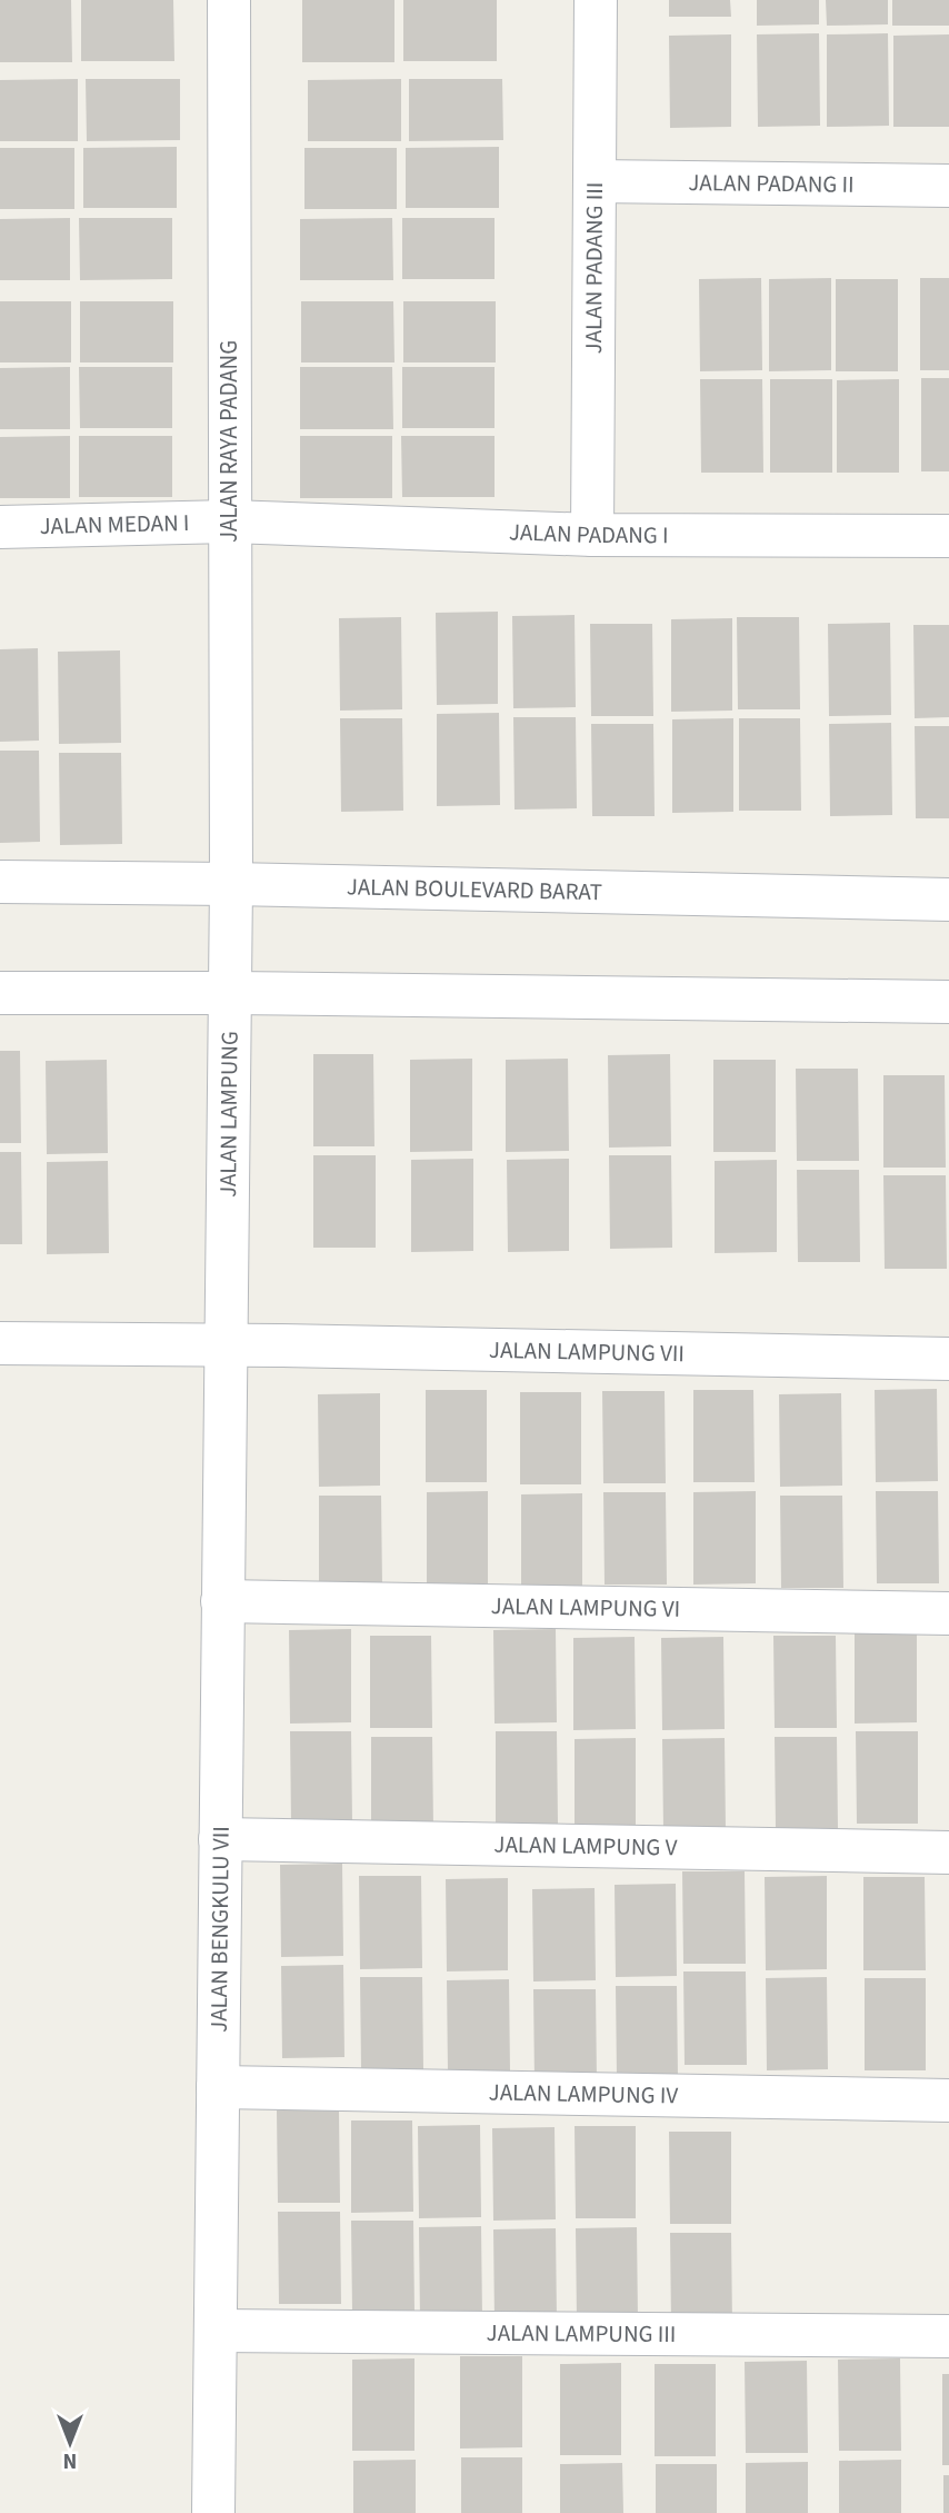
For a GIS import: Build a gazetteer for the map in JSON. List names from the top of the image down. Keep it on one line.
{"streets":{"street":["JALAN PADANG II","JALAN PADANG III","JALAN RAYA PADANG","JALAN MEDAN I","JALAN PADANG I","JALAN BOULEVARD BARAT","JALAN LAMPUNG","JALAN LAMPUNG VII","JALAN LAMPUNG VI","JALAN LAMPUNG V","JALAN BENGKULU VII","JALAN LAMPUNG IV","JALAN LAMPUNG III"]},"crossings":[["JALAN PADANG II","JALAN PADANG III"],["JALAN PADANG III","JALAN PADANG I"],["JALAN RAYA PADANG","JALAN MEDAN I"],["JALAN RAYA PADANG","JALAN PADANG I"],["JALAN RAYA PADANG","JALAN BOULEVARD BARAT"],["JALAN RAYA PADANG","JALAN LAMPUNG"],["JALAN MEDAN I","JALAN PADANG I"],["JALAN BOULEVARD BARAT","JALAN LAMPUNG"],["JALAN LAMPUNG","JALAN LAMPUNG VII"],["JALAN LAMPUNG","JALAN BENGKULU VII"],["JALAN LAMPUNG VII","JALAN BENGKULU VII"],["JALAN LAMPUNG VI","JALAN BENGKULU VII"],["JALAN LAMPUNG V","JALAN BENGKULU VII"],["JALAN BENGKULU VII","JALAN LAMPUNG IV"],["JALAN BENGKULU VII","JALAN LAMPUNG III"]],"north":"bottom"}
